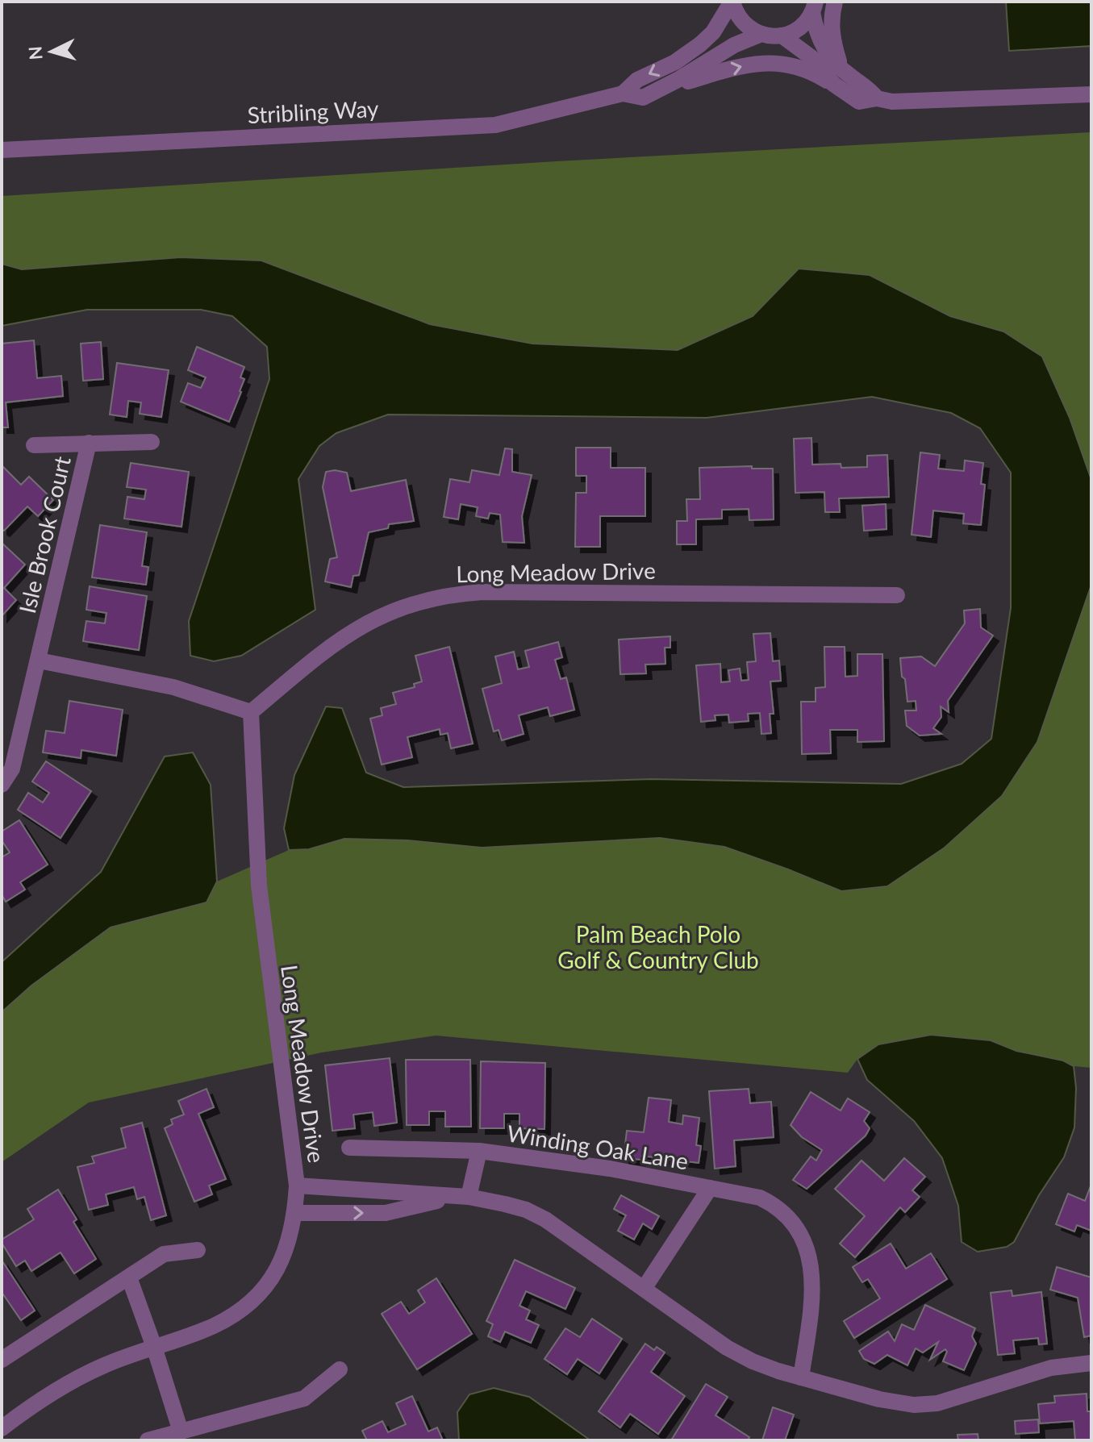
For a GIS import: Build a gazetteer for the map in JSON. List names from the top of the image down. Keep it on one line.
{"streets":{"street":["Stribling Way","Isle Brook Court","Long Meadow Drive","Winding Oak Lane"]},"parks":["Palm Beach Polo Golf & Country Club"],"north":"left"}
